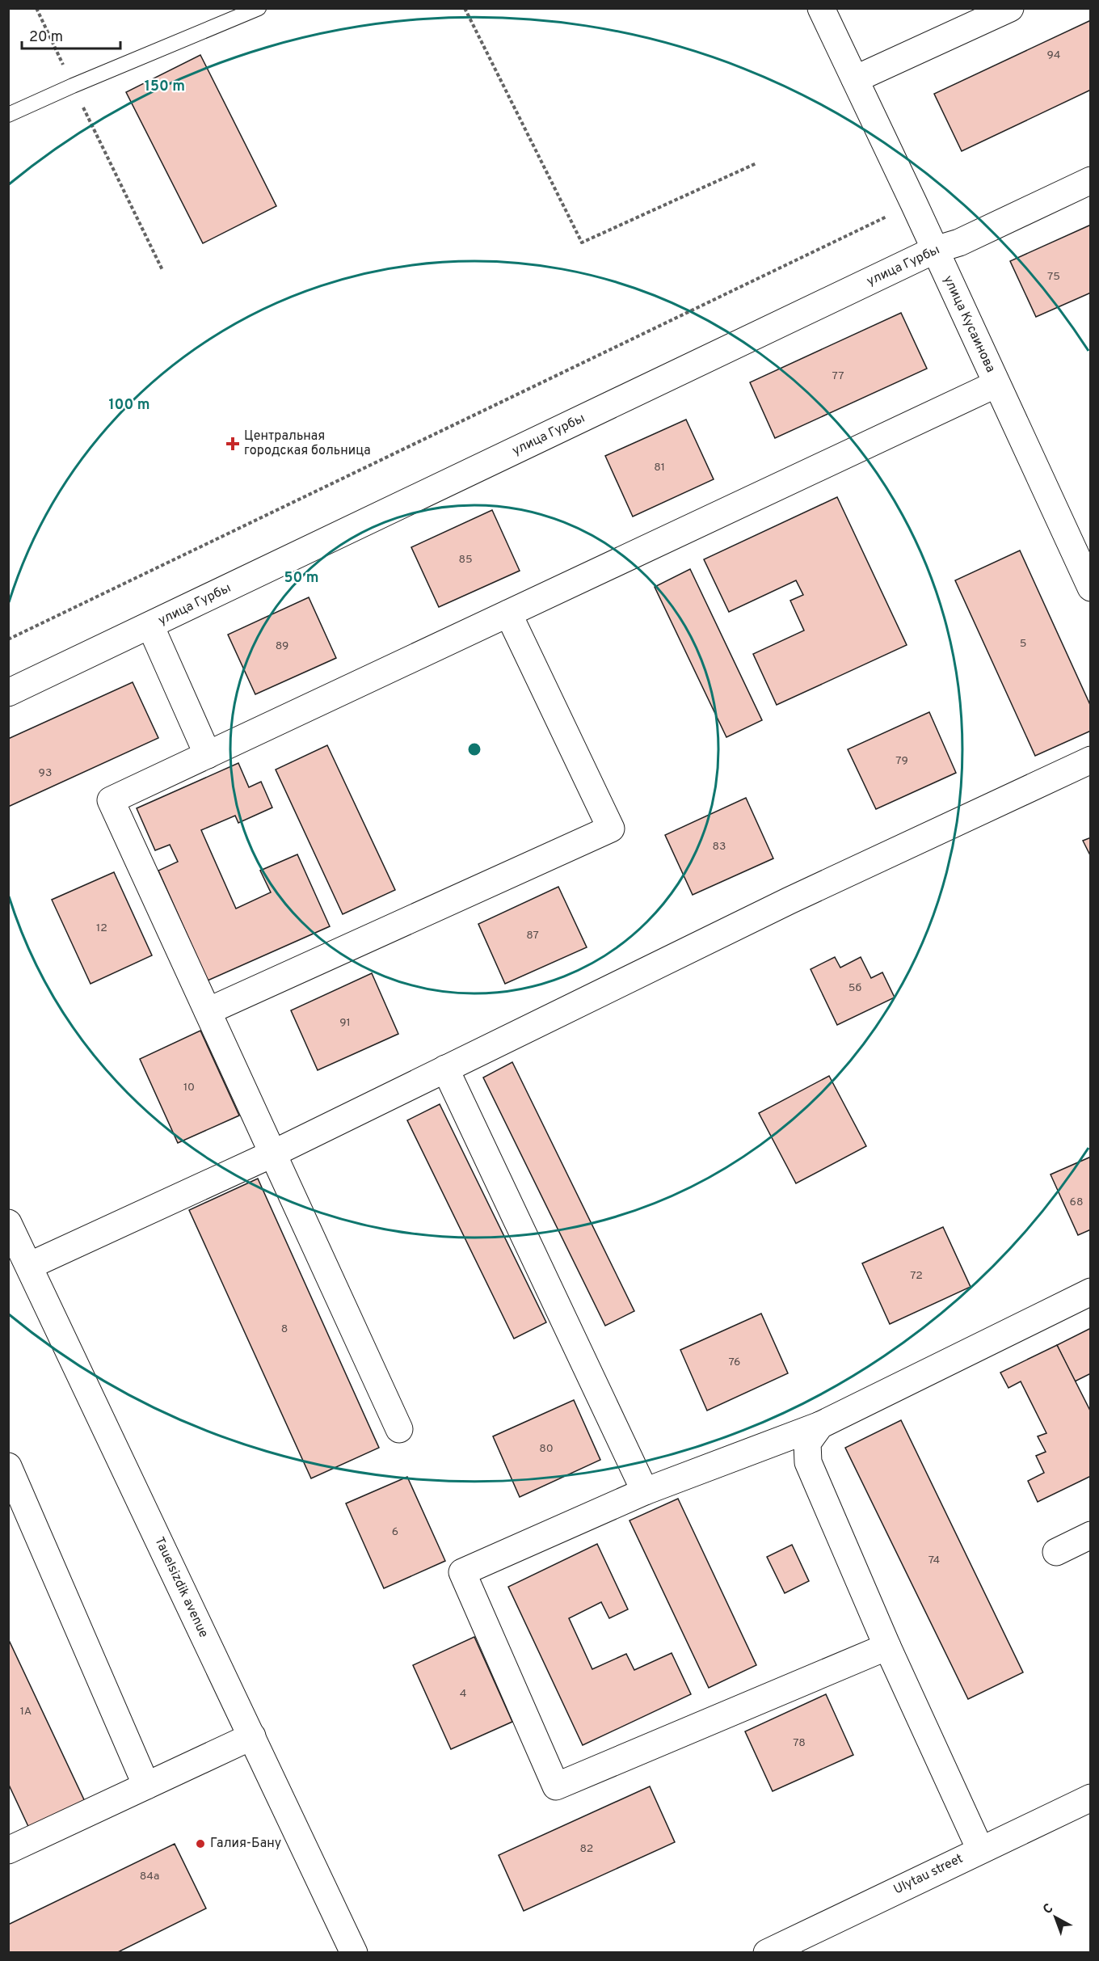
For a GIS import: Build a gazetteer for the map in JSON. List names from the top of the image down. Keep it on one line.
{"streets":{"street":["улица Гурбы","улица Кусаинова","Tauelsizdik avenue","Ulytau street"]},"crossings":[["улица Гурбы","улица Кусаинова"]],"places":{"health":["Центральная городская больница"],"other":["Галия-Бану"]},"house_numbers":["94","75","77","81","85","5","89","79","93","83","12","87","5б","91","10","68","72","8","76","80","6","74","4","1А","78","82","84а"],"scale_bar":"20 m","north":"top left","rings":["150 m","100 m","50 m"]}
